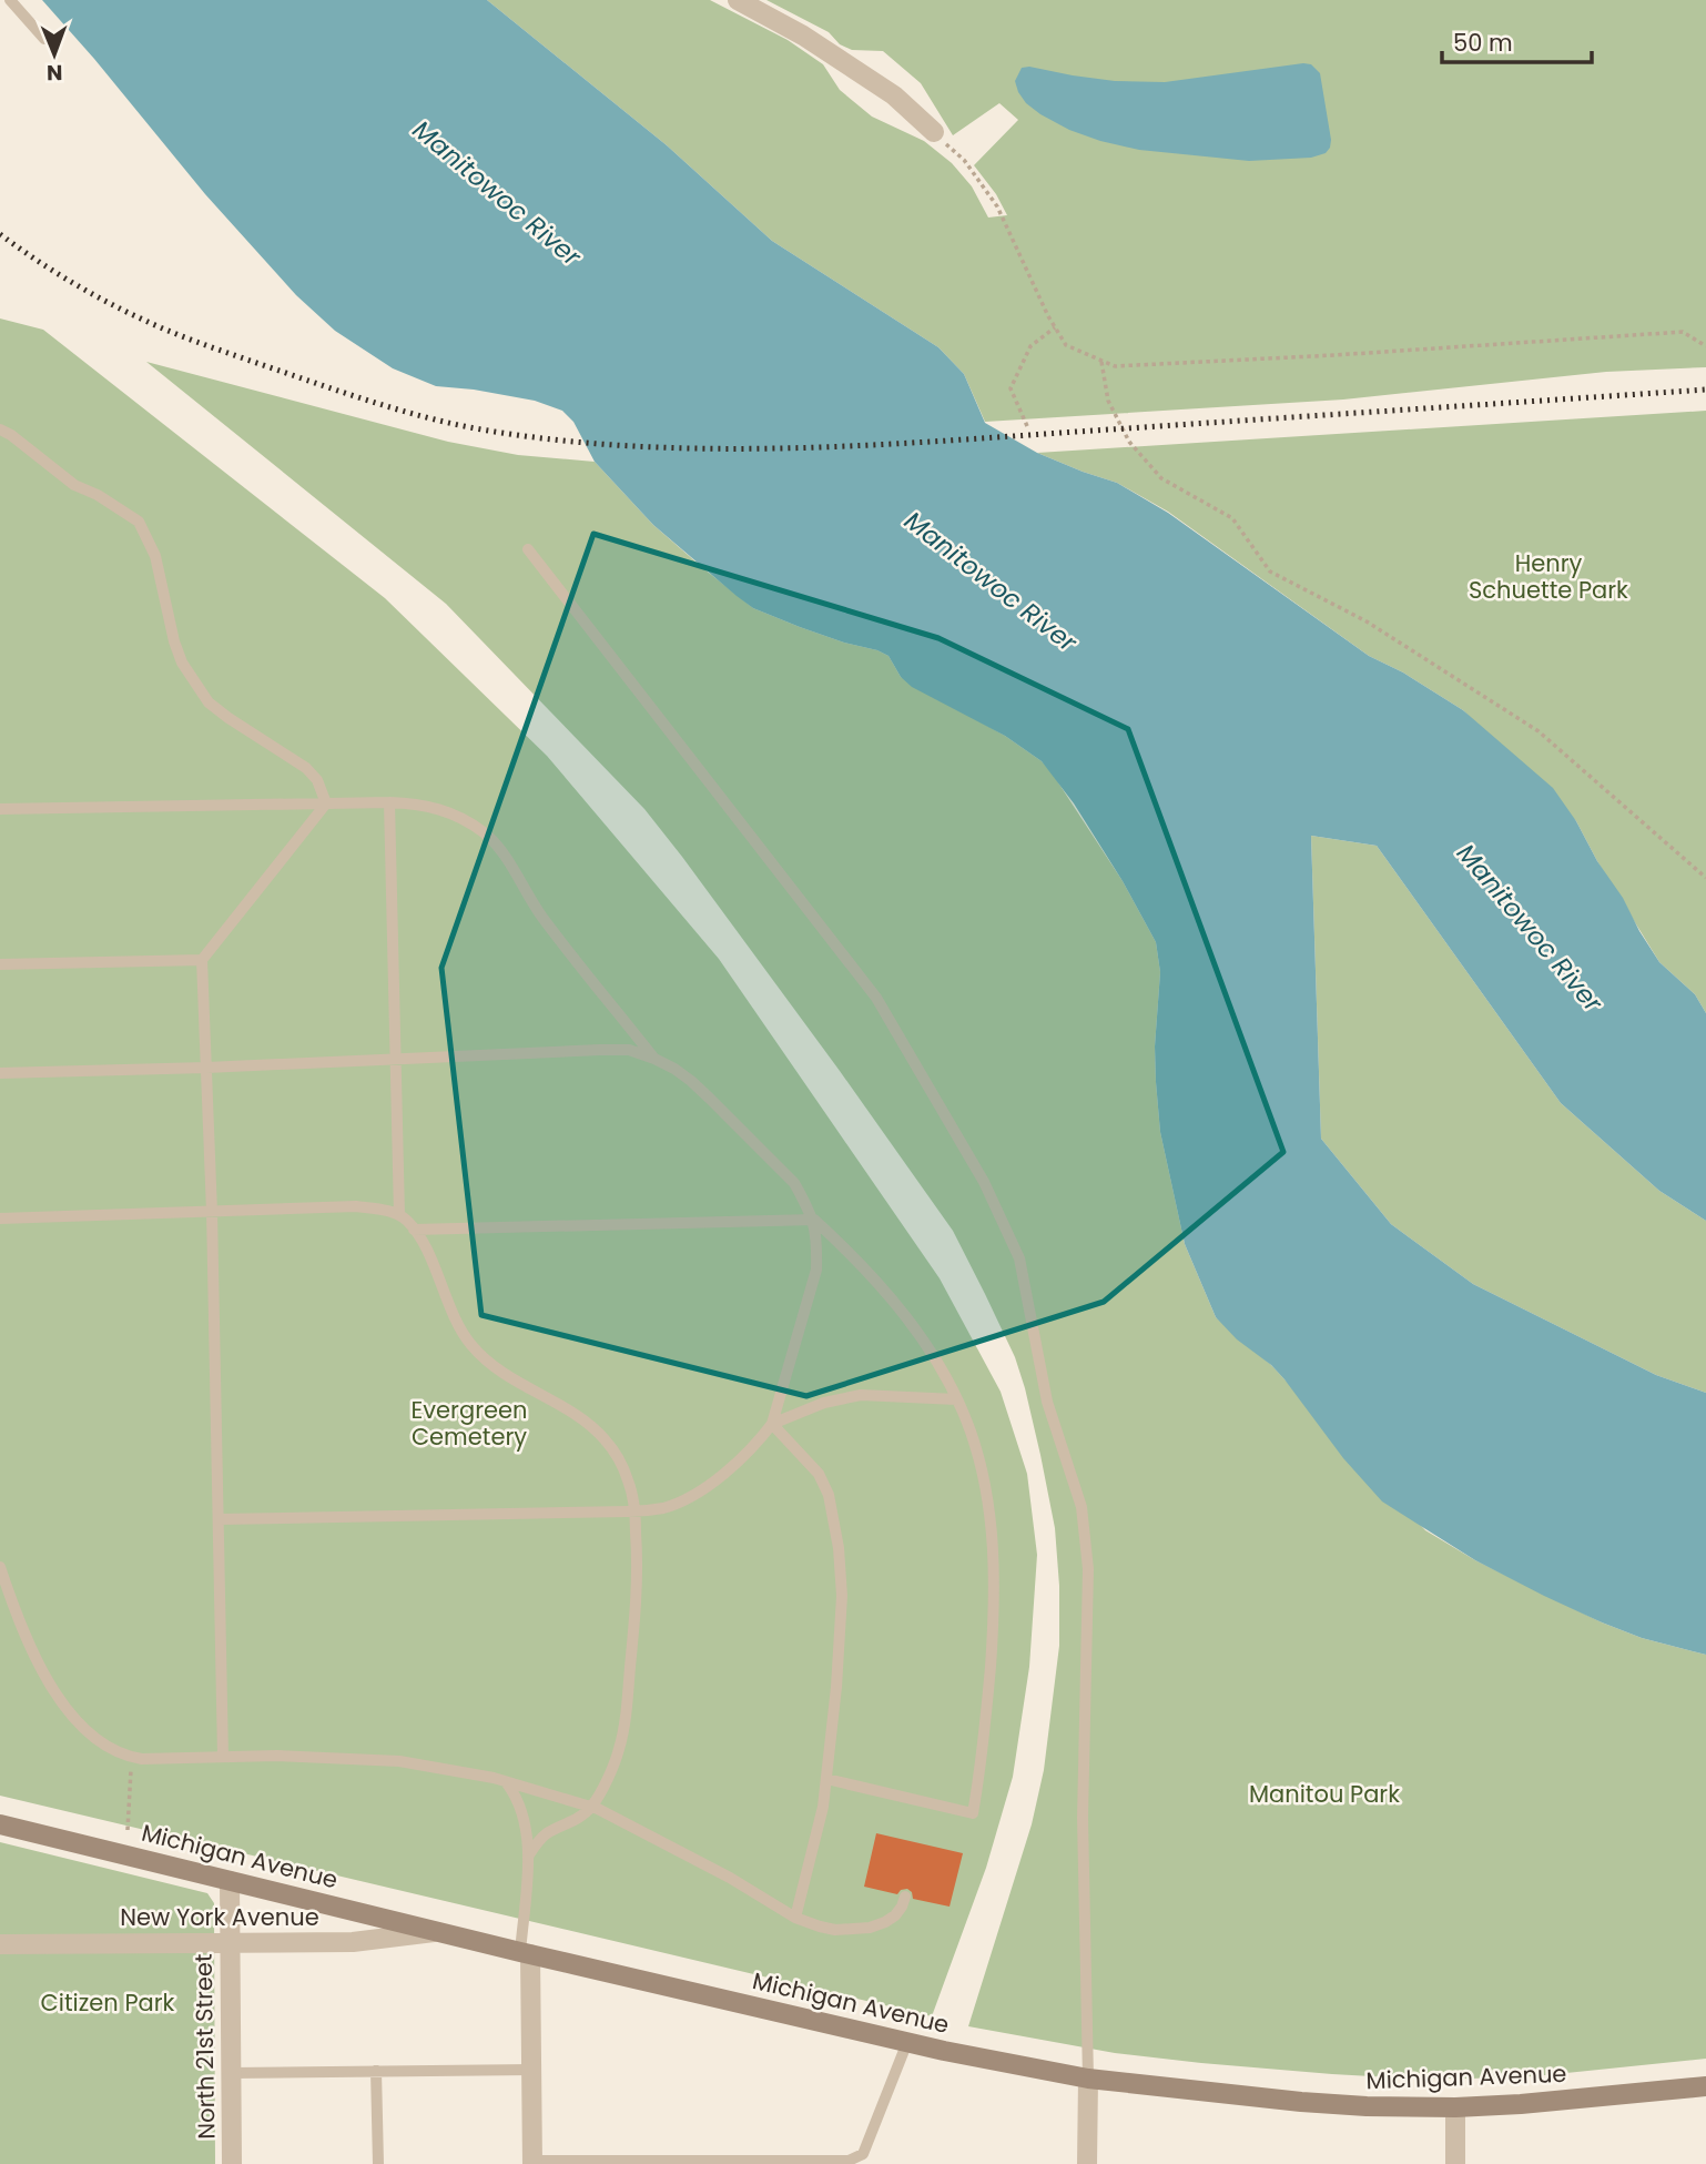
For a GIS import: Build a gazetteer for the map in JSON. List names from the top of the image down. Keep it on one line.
{"streets":{"street":["Michigan Avenue","New York Avenue","North 21st Street"]},"crossings":[["Michigan Avenue","New York Avenue"],["Michigan Avenue","North 21st Street"],["New York Avenue","North 21st Street"]],"water":["Manitowoc River"],"parks":["Henry Schuette Park","Evergreen Cemetery","Manitou Park","Citizen Park"],"scale_bar":"50 m","north":"bottom"}
